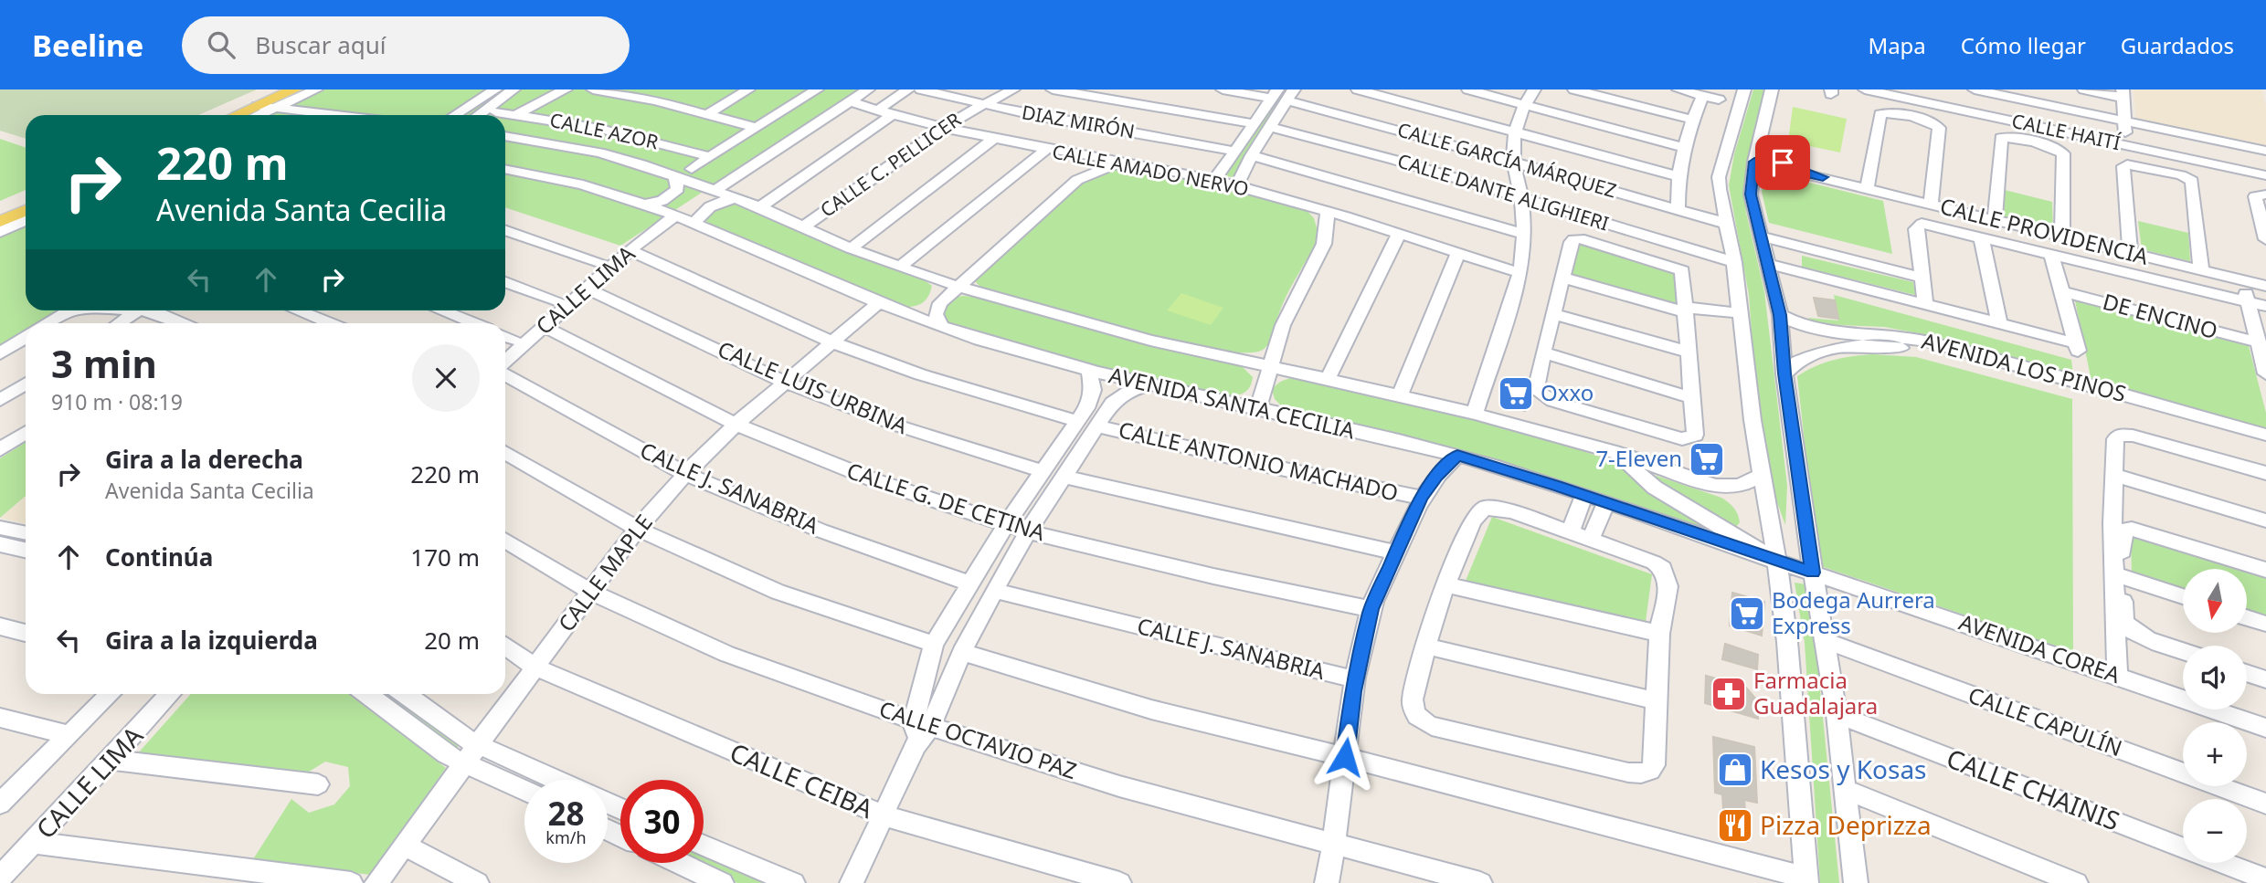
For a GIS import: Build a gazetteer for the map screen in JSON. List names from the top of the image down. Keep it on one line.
{"streets":{"street":["DIAZ MIRÓN","CALLE AZOR","CALLE HAITÍ","CALLE GARCÍA MÁRQUEZ","CALLE C. PELLICER","CALLE AMADO NERVO","CALLE DANTE ALIGHIERI","CALLE PROVIDENCIA","CALLE LIMA","DE ENCINO","AVENIDA LOS PINOS","CALLE LUIS URBINA","AVENIDA SANTA CECILIA","CALLE ANTONIO MACHADO","CALLE J. SANABRIA","CALLE G. DE CETINA","CALLE MAPLE","AVENIDA COREA","CALLE CAPULÍN","CALLE OCTAVIO PAZ","CALLE CEIBA","CALLE CHAINIS"]},"crossings":[["DIAZ MIRÓN","CALLE C. PELLICER"],["CALLE C. PELLICER","CALLE AMADO NERVO"],["CALLE C. PELLICER","AVENIDA SANTA CECILIA"],["CALLE LIMA","CALLE LUIS URBINA"],["CALLE LIMA","AVENIDA SANTA CECILIA"],["CALLE LIMA","CALLE ANTONIO MACHADO"],["CALLE LIMA","CALLE G. DE CETINA"],["CALLE LUIS URBINA","CALLE MAPLE"],["AVENIDA SANTA CECILIA","CALLE MAPLE"],["AVENIDA SANTA CECILIA","AVENIDA COREA"],["CALLE ANTONIO MACHADO","CALLE MAPLE"],["CALLE J. SANABRIA","CALLE MAPLE"],["CALLE G. DE CETINA","CALLE MAPLE"],["CALLE MAPLE","CALLE OCTAVIO PAZ"],["CALLE MAPLE","CALLE CEIBA"]],"places":{"supermarket":["Oxxo","7-Eleven","Bodega Aurrera Express"],"pharmacy":["Farmacia Guadalajara"],"shop":["Kesos y Kosas"],"restaurant":["Pizza Deprizza"]},"north":"bottom","page":{"header":"Beeline","search":"Buscar aquí","nav":["Mapa","Cómo llegar","Guardados"],"turn":["220 m","Avenida Santa Cecilia"],"heading":["3 min","910 m · 08:19"],"list":[{"name":"Gira a la derecha","note":"Avenida Santa Cecilia","value":"220 m"},{"name":"Continúa","value":"170 m"},{"name":"Gira a la izquierda","value":"20 m"}],"map_buttons":["+","−"],"speed":"28 km/h","limit":"30"}}
